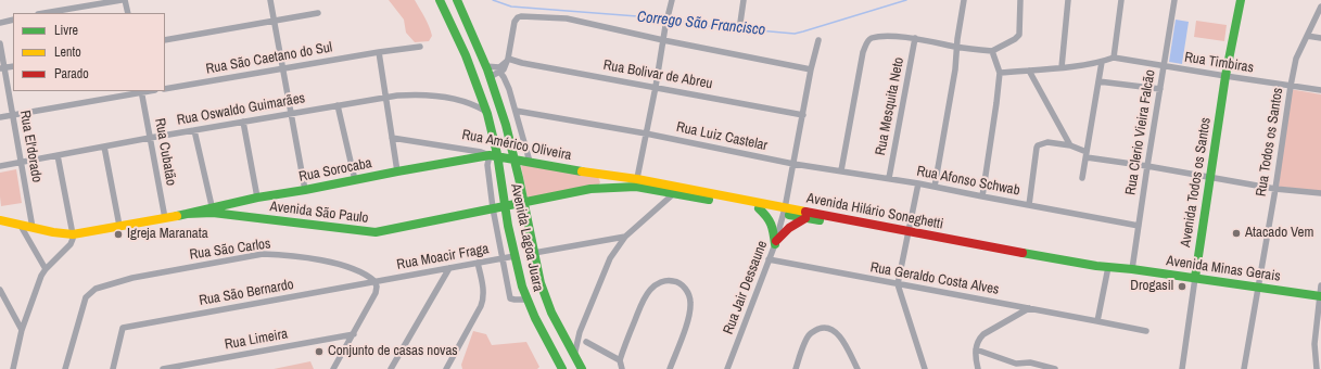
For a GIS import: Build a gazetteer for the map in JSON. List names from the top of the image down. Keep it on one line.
{"streets":{"street":["Rua São Caetano do Sul","Rua Timbiras","Rua Bolivar de Abreu","Rua Mesquita Neto","Rua Oswaldo Guimarães","Rua Clerio Vieira Falcão","Rua Luiz Castelar","Rua Todos os Santos","Rua Américo Oliveira","Rua El'dorado","Rua Cubatão","Rua Sorocaba","Rua Afonso Schwab","Avenida Todos os Santos","Avenida Hilário Soneghetti","Avenida São Paulo","Avenida Lagoa Juara","Rua São Carlos","Rua Moacir Fraga","Avenida Minas Gerais","Rua Geraldo Costa Alves","Rua Jair Dessaune","Rua São Bernardo","Rua Limeira"]},"crossings":[["Rua Timbiras","Rua Clerio Vieira Falcão"],["Rua Timbiras","Rua Todos os Santos"],["Rua Timbiras","Avenida Todos os Santos"],["Rua Bolivar de Abreu","Rua Jair Dessaune"],["Rua Mesquita Neto","Rua Afonso Schwab"],["Rua Oswaldo Guimarães","Rua El'dorado"],["Rua Oswaldo Guimarães","Rua Cubatão"],["Rua Oswaldo Guimarães","Avenida Lagoa Juara"],["Rua Clerio Vieira Falcão","Rua Afonso Schwab"],["Rua Clerio Vieira Falcão","Avenida Minas Gerais"],["Rua Luiz Castelar","Rua Afonso Schwab"],["Rua Luiz Castelar","Rua Jair Dessaune"],["Rua Todos os Santos","Avenida Minas Gerais"],["Rua Américo Oliveira","Rua Sorocaba"],["Rua Américo Oliveira","Avenida Hilário Soneghetti"],["Rua Américo Oliveira","Avenida São Paulo"],["Rua Américo Oliveira","Avenida Lagoa Juara"],["Rua El'dorado","Avenida São Paulo"],["Rua Cubatão","Avenida São Paulo"],["Rua Sorocaba","Avenida São Paulo"],["Rua Sorocaba","Avenida Lagoa Juara"],["Rua Afonso Schwab","Rua Jair Dessaune"],["Avenida Todos os Santos","Avenida Minas Gerais"],["Avenida Hilário Soneghetti","Avenida São Paulo"],["Avenida Hilário Soneghetti","Avenida Minas Gerais"],["Avenida Hilário Soneghetti","Rua Jair Dessaune"],["Avenida São Paulo","Avenida Lagoa Juara"],["Avenida Lagoa Juara","Rua Moacir Fraga"],["Rua São Carlos","Rua Moacir Fraga"],["Rua São Carlos","Rua São Bernardo"],["Rua Moacir Fraga","Rua São Bernardo"],["Rua Geraldo Costa Alves","Rua Jair Dessaune"]],"water":["Corrego São Francisco"],"places":["Atacado Vem","Igreja Maranata","Drogasil","Conjunto de casas novas"],"legend":["Livre","Lento","Parado"]}
